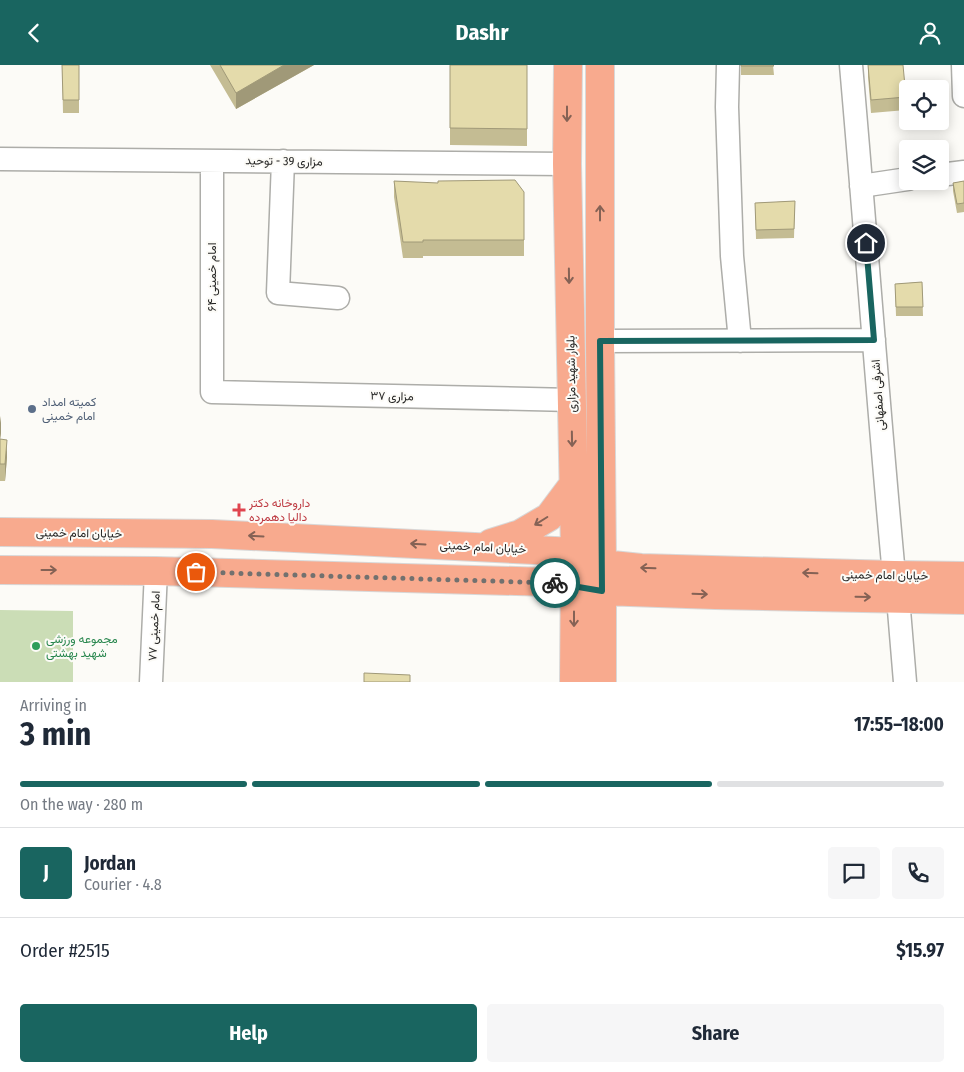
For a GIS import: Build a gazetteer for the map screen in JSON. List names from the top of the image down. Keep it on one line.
{"streets":{"main road":["بلوار شهید مزاری","خیابان امام خمینی"],"street":["مزاری 39 - توحید","امام خمینی ۶۴","اشرفی اصفهانی","مزاری ۳۷","امام خمینی ۷۷"]},"crossings":[["مزاری 39 - توحید","امام خمینی ۶۴"],["مزاری 39 - توحید","بلوار شهید مزاری"],["امام خمینی ۶۴","مزاری ۳۷"],["بلوار شهید مزاری","مزاری ۳۷"],["بلوار شهید مزاری","خیابان امام خمینی"],["اشرفی اصفهانی","خیابان امام خمینی"],["خیابان امام خمینی","امام خمینی ۷۷"]],"places":{"other":["کمیته امداد امام خمینی","مجموعه ورزشی شهید بهشتی"],"health":["داروخانه دکتر دالیا دهمرده"]},"page":{"header":"Dashr","heading":["3 min","Arriving in","17:55–18:00"],"panel":["Jordan","Courier · 4.8","Order #2515","$15.97"],"bar":"On the way · 280 m","round":"J","buttons":["Help","Share"]}}
